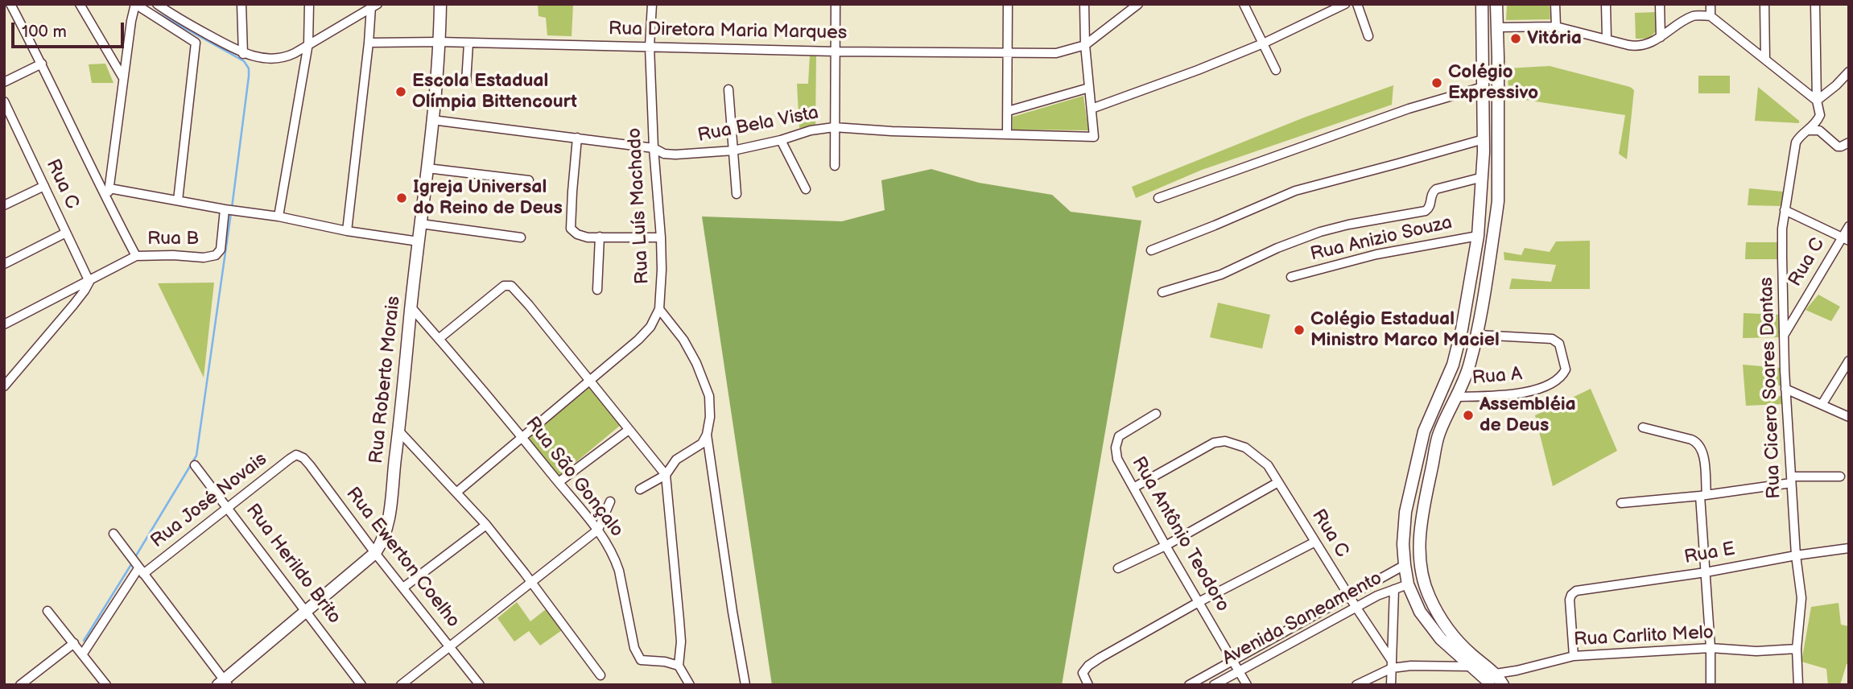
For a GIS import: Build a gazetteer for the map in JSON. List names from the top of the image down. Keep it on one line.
{"streets":{"main road":["Rua Roberto Morais"],"street":["Rua Diretora Maria Marques","Rua Bela Vista","Rua C","Rua Luís Machado","Rua B","Rua Anizio Souza","Rua A","Rua Cicero Soares Dantas","Rua São Gonçalo","Rua José Novais","Rua Antônio Teodoro","Rua E","Rua Ewerton Coelho","Rua Herildo Brito","Avenida Saneamento","Rua Carlito Melo"]},"crossings":[["Rua Diretora Maria Marques","Rua Luís Machado"],["Rua Diretora Maria Marques","Rua Roberto Morais"],["Rua Bela Vista","Rua Luís Machado"],["Rua Bela Vista","Rua Roberto Morais"],["Rua C","Rua B"],["Rua C","Rua Cicero Soares Dantas"],["Rua C","Rua Antônio Teodoro"],["Rua C","Avenida Saneamento"],["Rua Roberto Morais","Rua São Gonçalo"],["Rua Roberto Morais","Rua Ewerton Coelho"],["Rua Roberto Morais","Rua Herildo Brito"],["Rua Cicero Soares Dantas","Rua E"],["Rua Cicero Soares Dantas","Rua Carlito Melo"],["Rua José Novais","Rua Ewerton Coelho"],["Rua José Novais","Rua Herildo Brito"],["Rua Antônio Teodoro","Avenida Saneamento"],["Rua E","Rua Carlito Melo"]],"places":["Vitória","Colégio Expressivo","Escola Estadual Olímpia Bittencourt","Igreja Universal do Reino de Deus","Colégio Estadual Ministro Marco Maciel","Assembléia de Deus"],"scale_bar":"100 m"}
